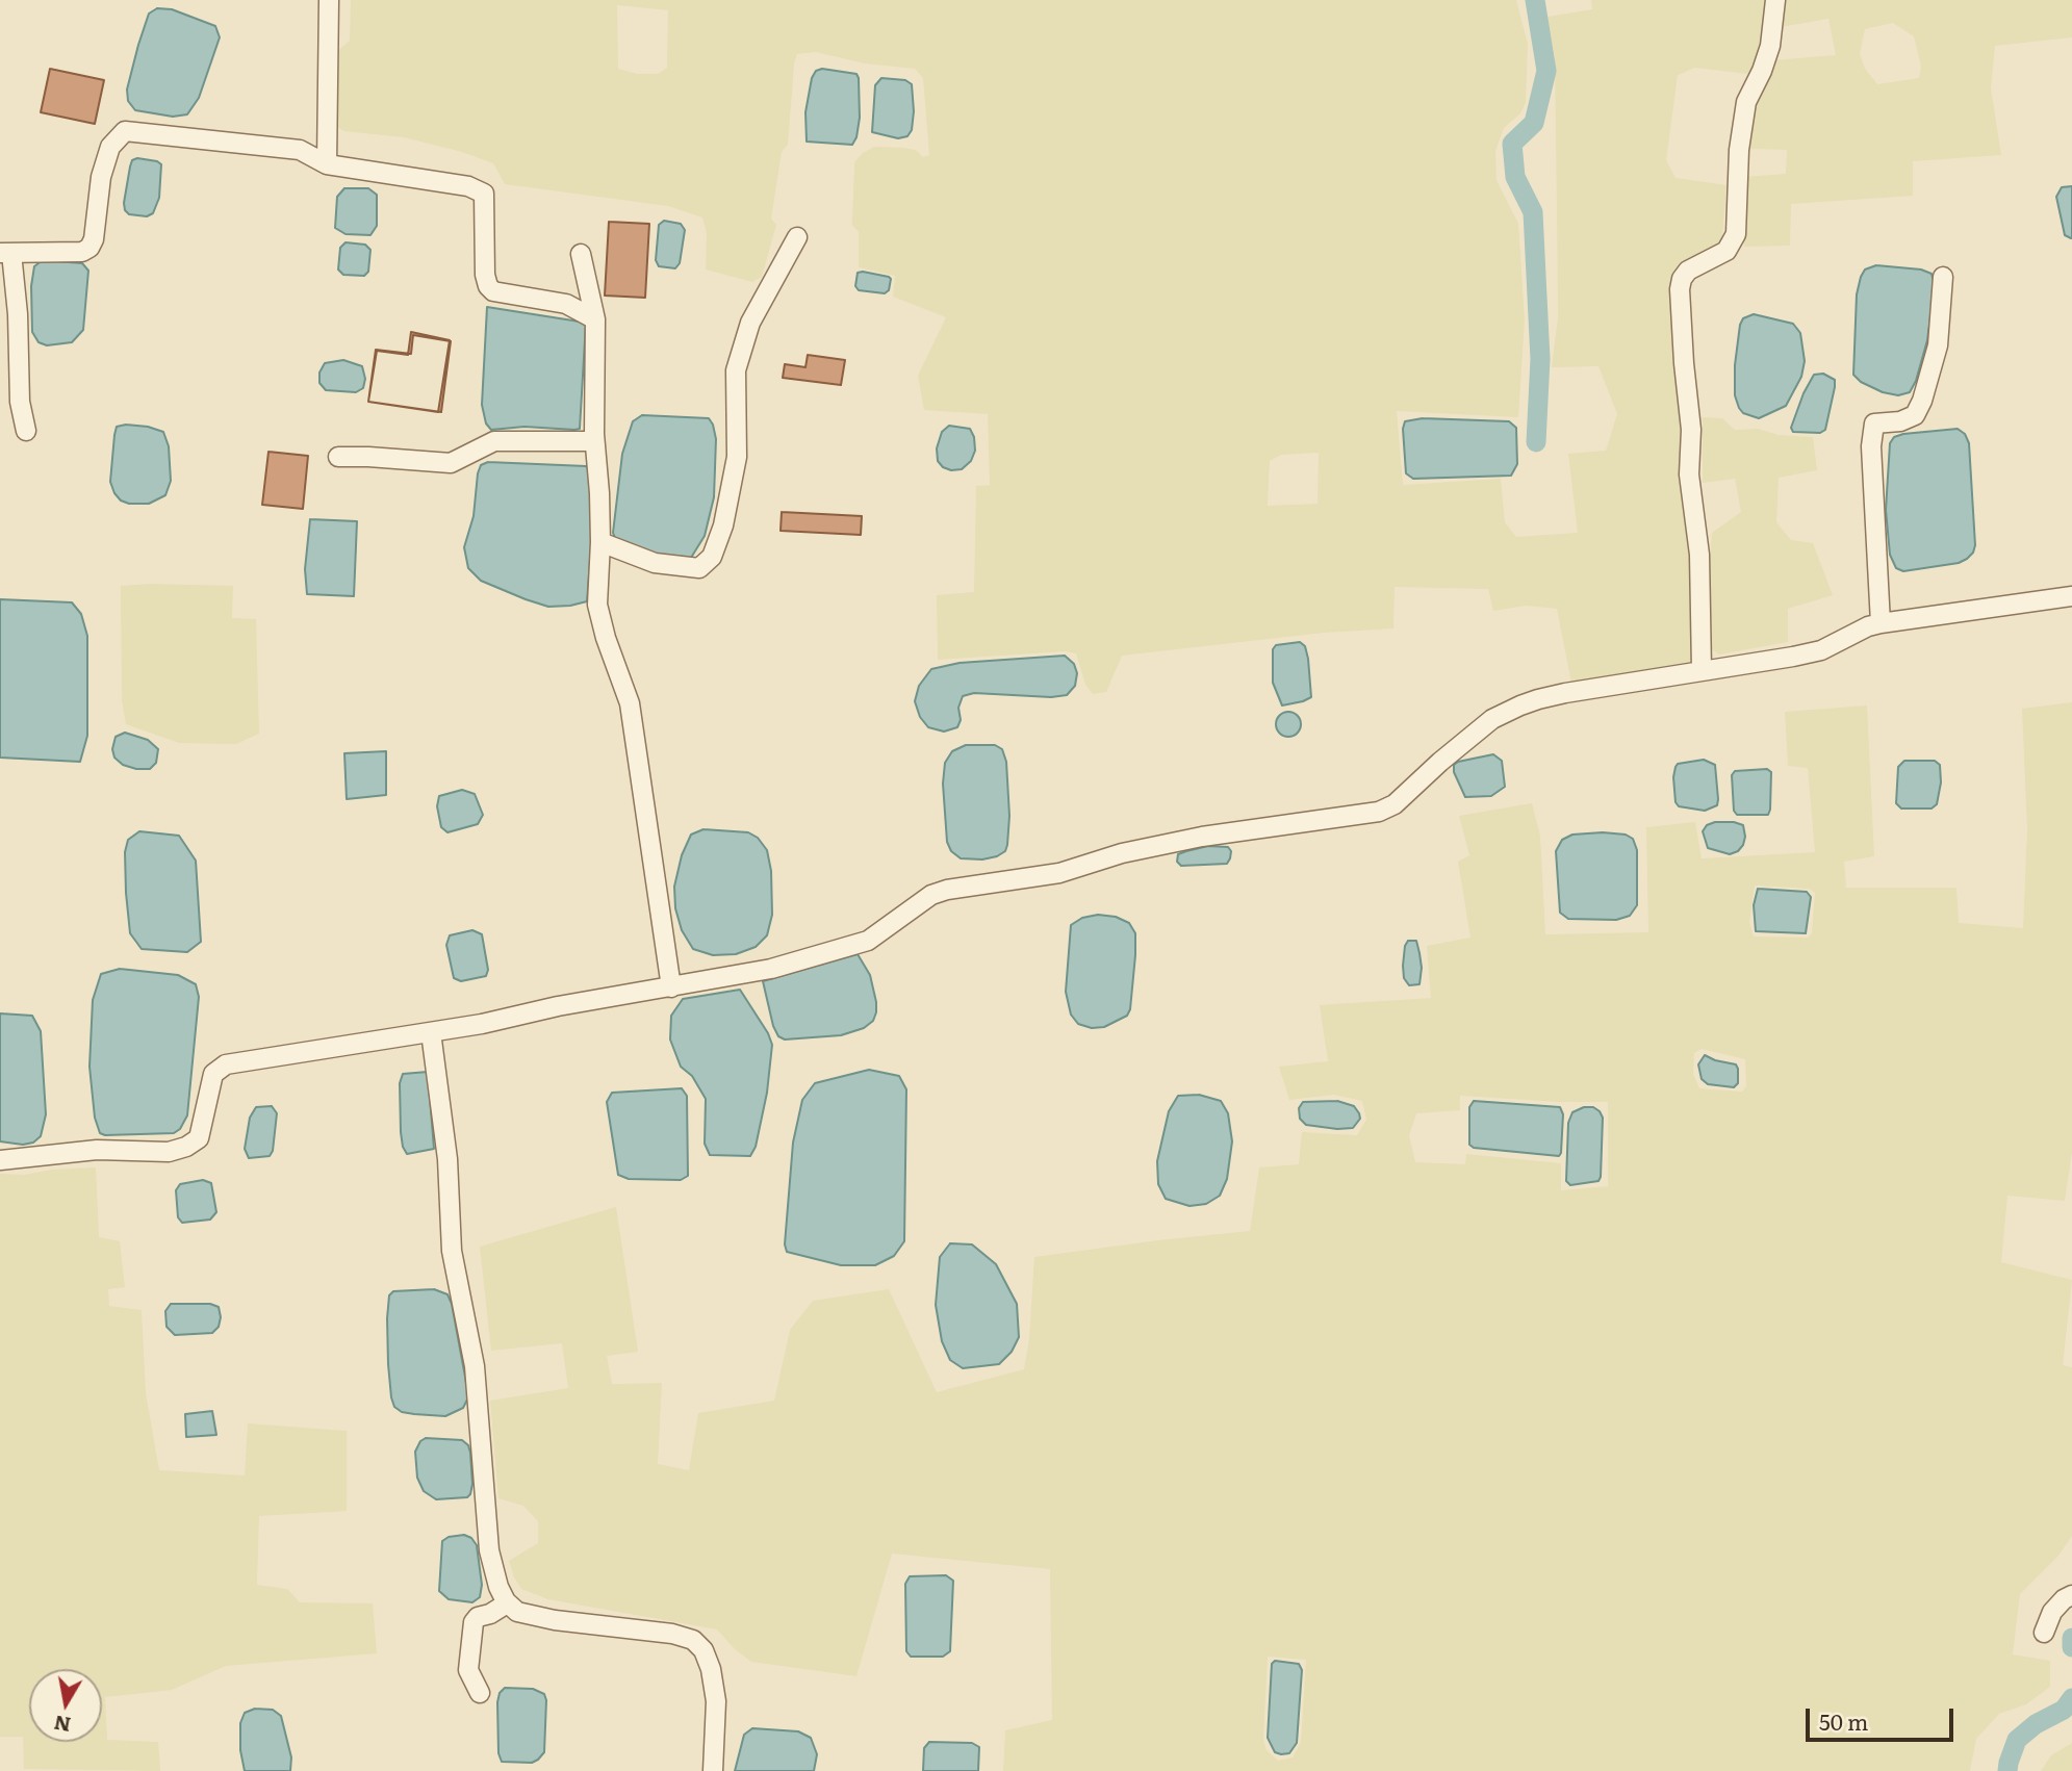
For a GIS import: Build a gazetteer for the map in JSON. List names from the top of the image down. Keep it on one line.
{"scale_bar":"50 m","north":"bottom"}
